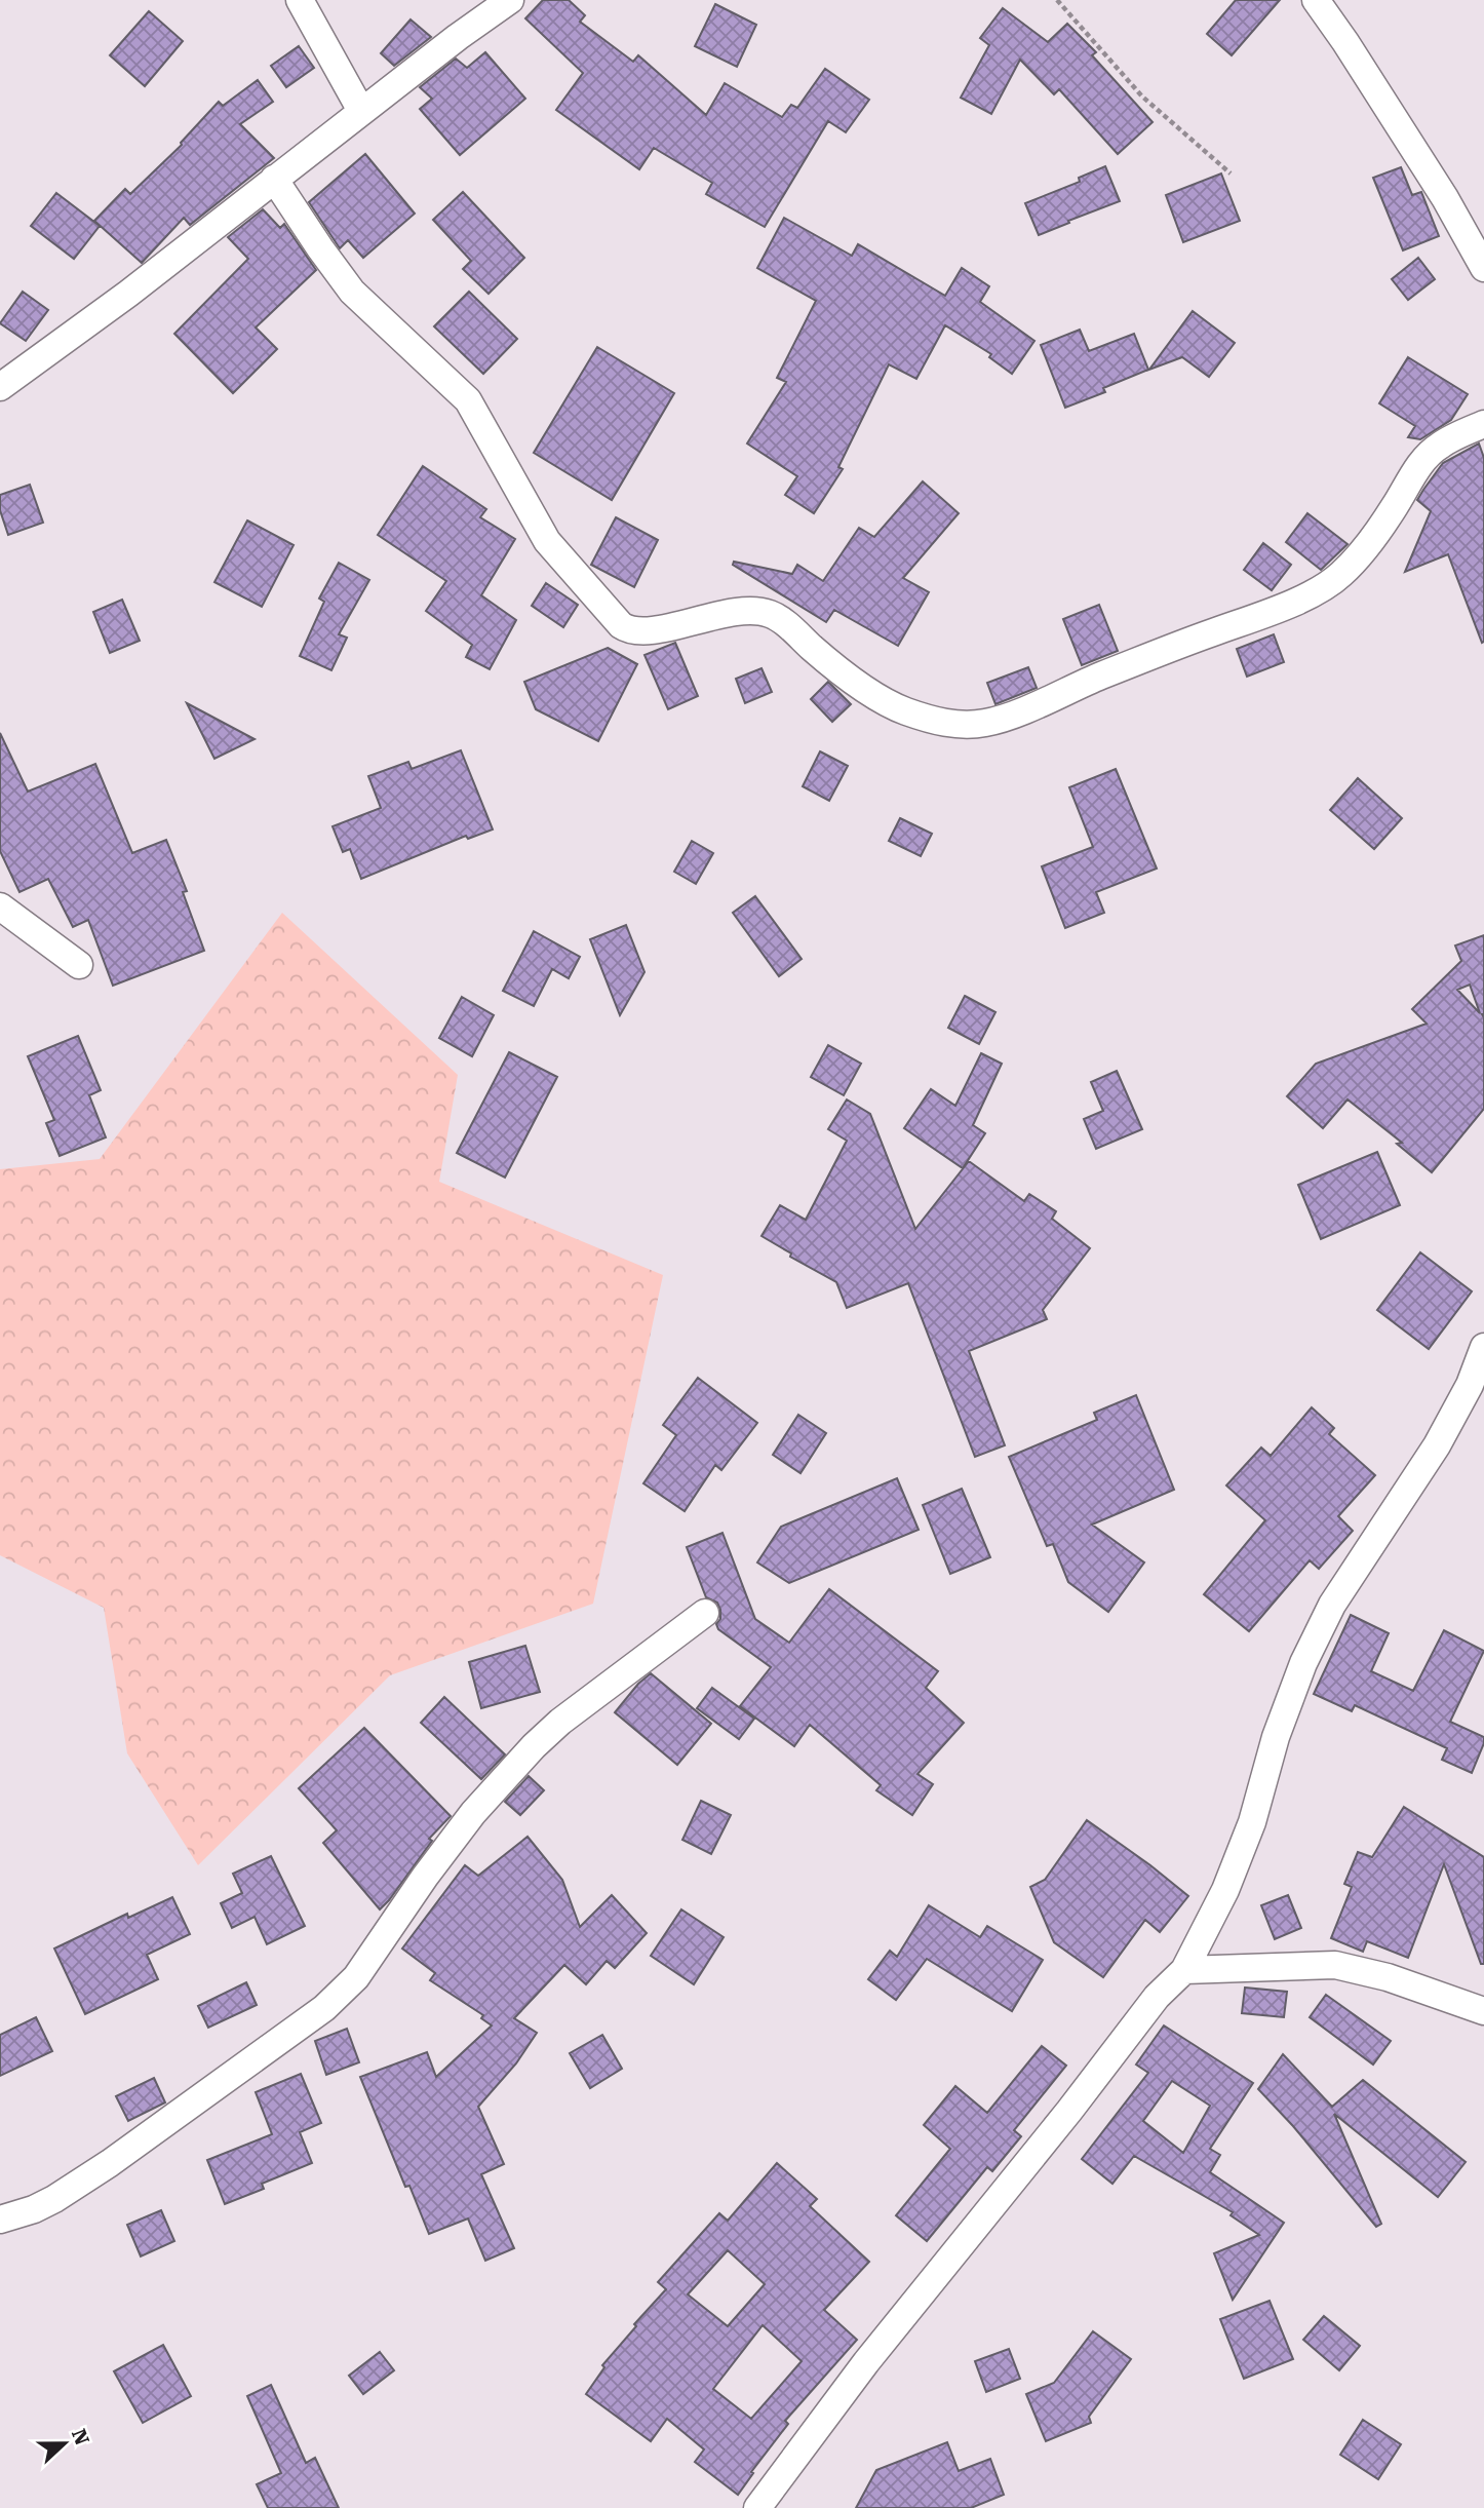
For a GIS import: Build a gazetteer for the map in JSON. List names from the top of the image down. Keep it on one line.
{"north":"right"}
